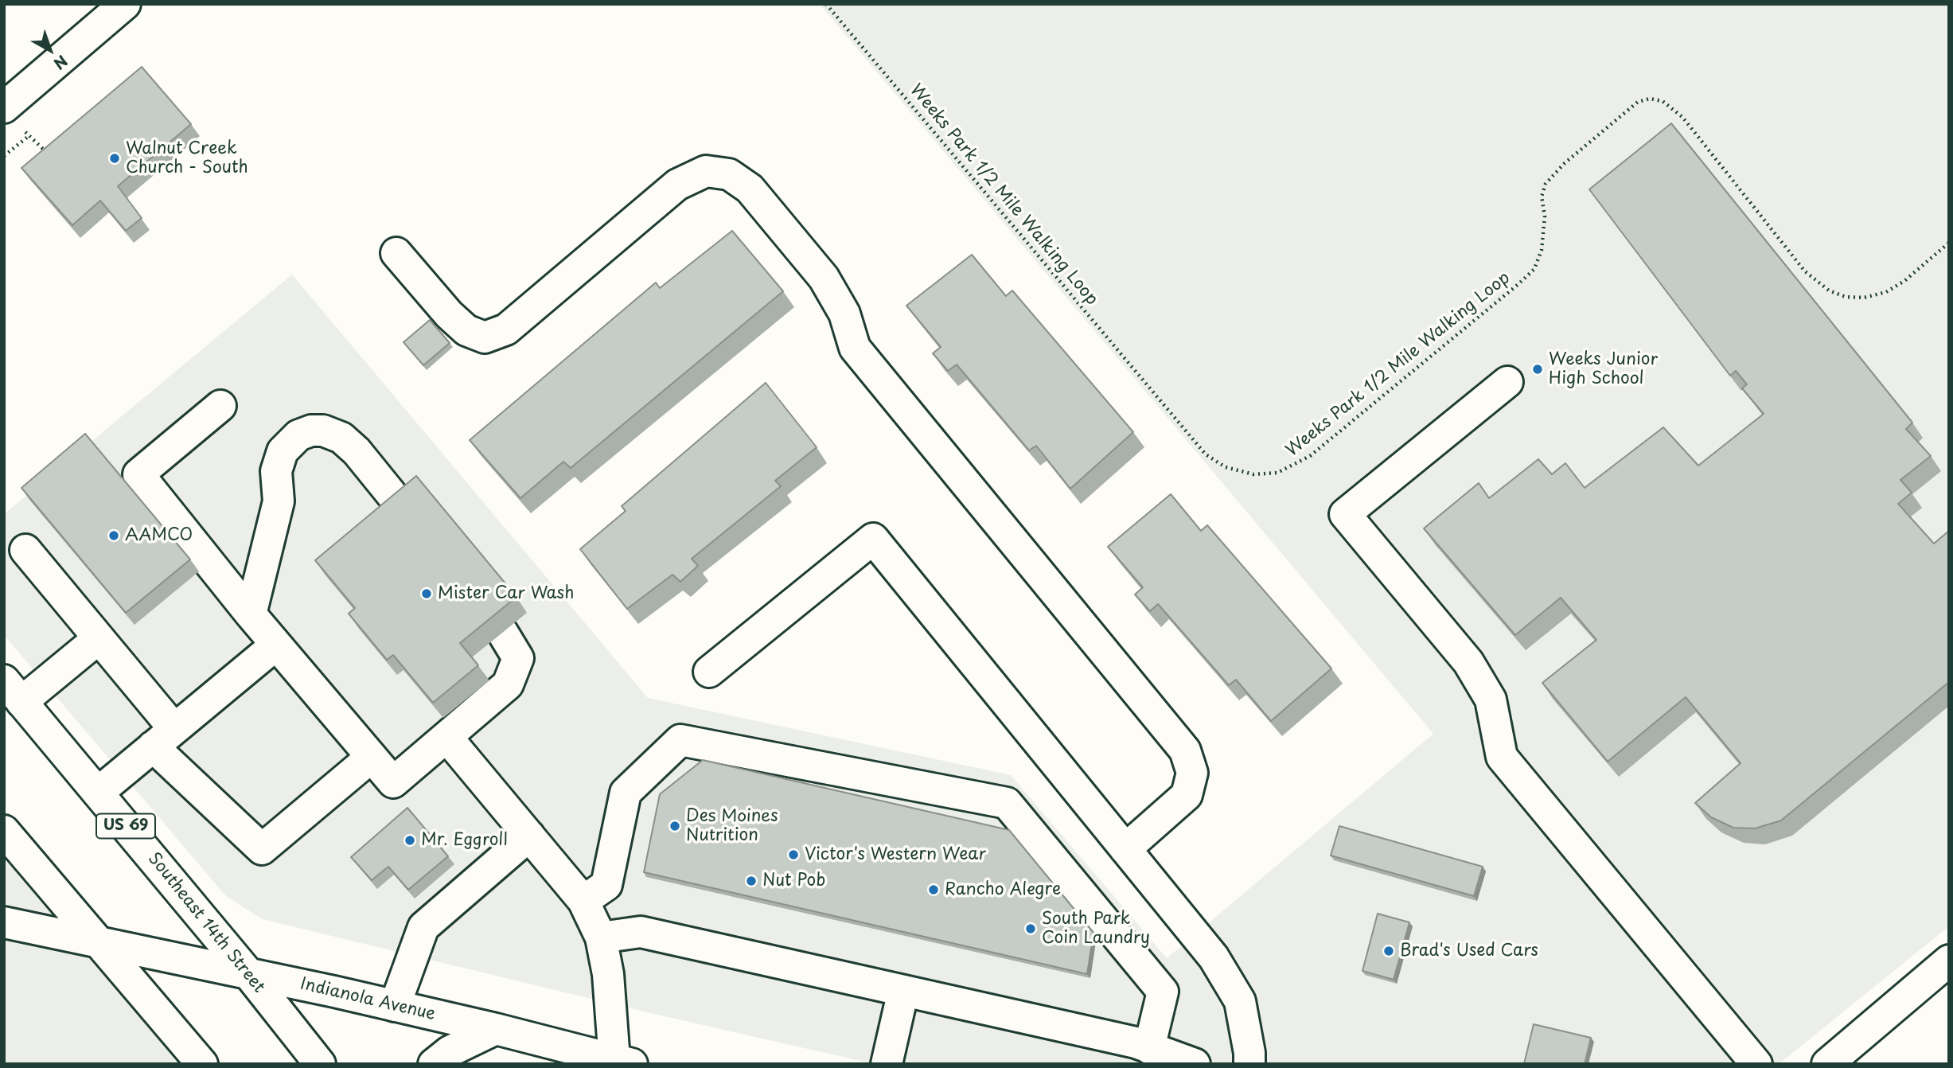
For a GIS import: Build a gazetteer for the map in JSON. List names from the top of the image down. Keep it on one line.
{"streets":{"main road":["US 69","Southeast 14th Street","Indianola Avenue"],"path":["Weeks Park 1/2 Mile Walking Loop"]},"crossings":[["Southeast 14th Street","Indianola Avenue"]],"places":["Walnut Creek Church - South","Weeks Junior High School","AAMCO","Mister Car Wash","Des Moines Nutrition","Mr. Eggroll","Victor's Western Wear","Nut Pob","Rancho Alegre","South Park Coin Laundry","Brad's Used Cars"],"north":"bottom right"}
